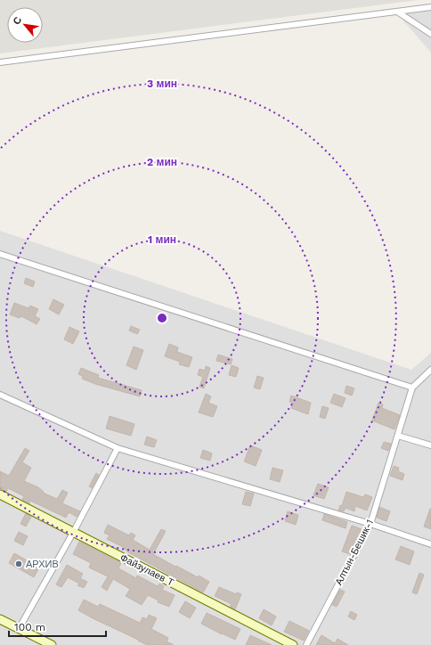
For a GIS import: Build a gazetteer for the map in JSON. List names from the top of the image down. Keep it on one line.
{"streets":{"street":["Алтын-Бешик-1","Файзулаев Т"]},"places":["АРХИВ"],"scale_bar":"100 m","north":"top left","rings":["3 мин","2 мин","1 мин"]}
